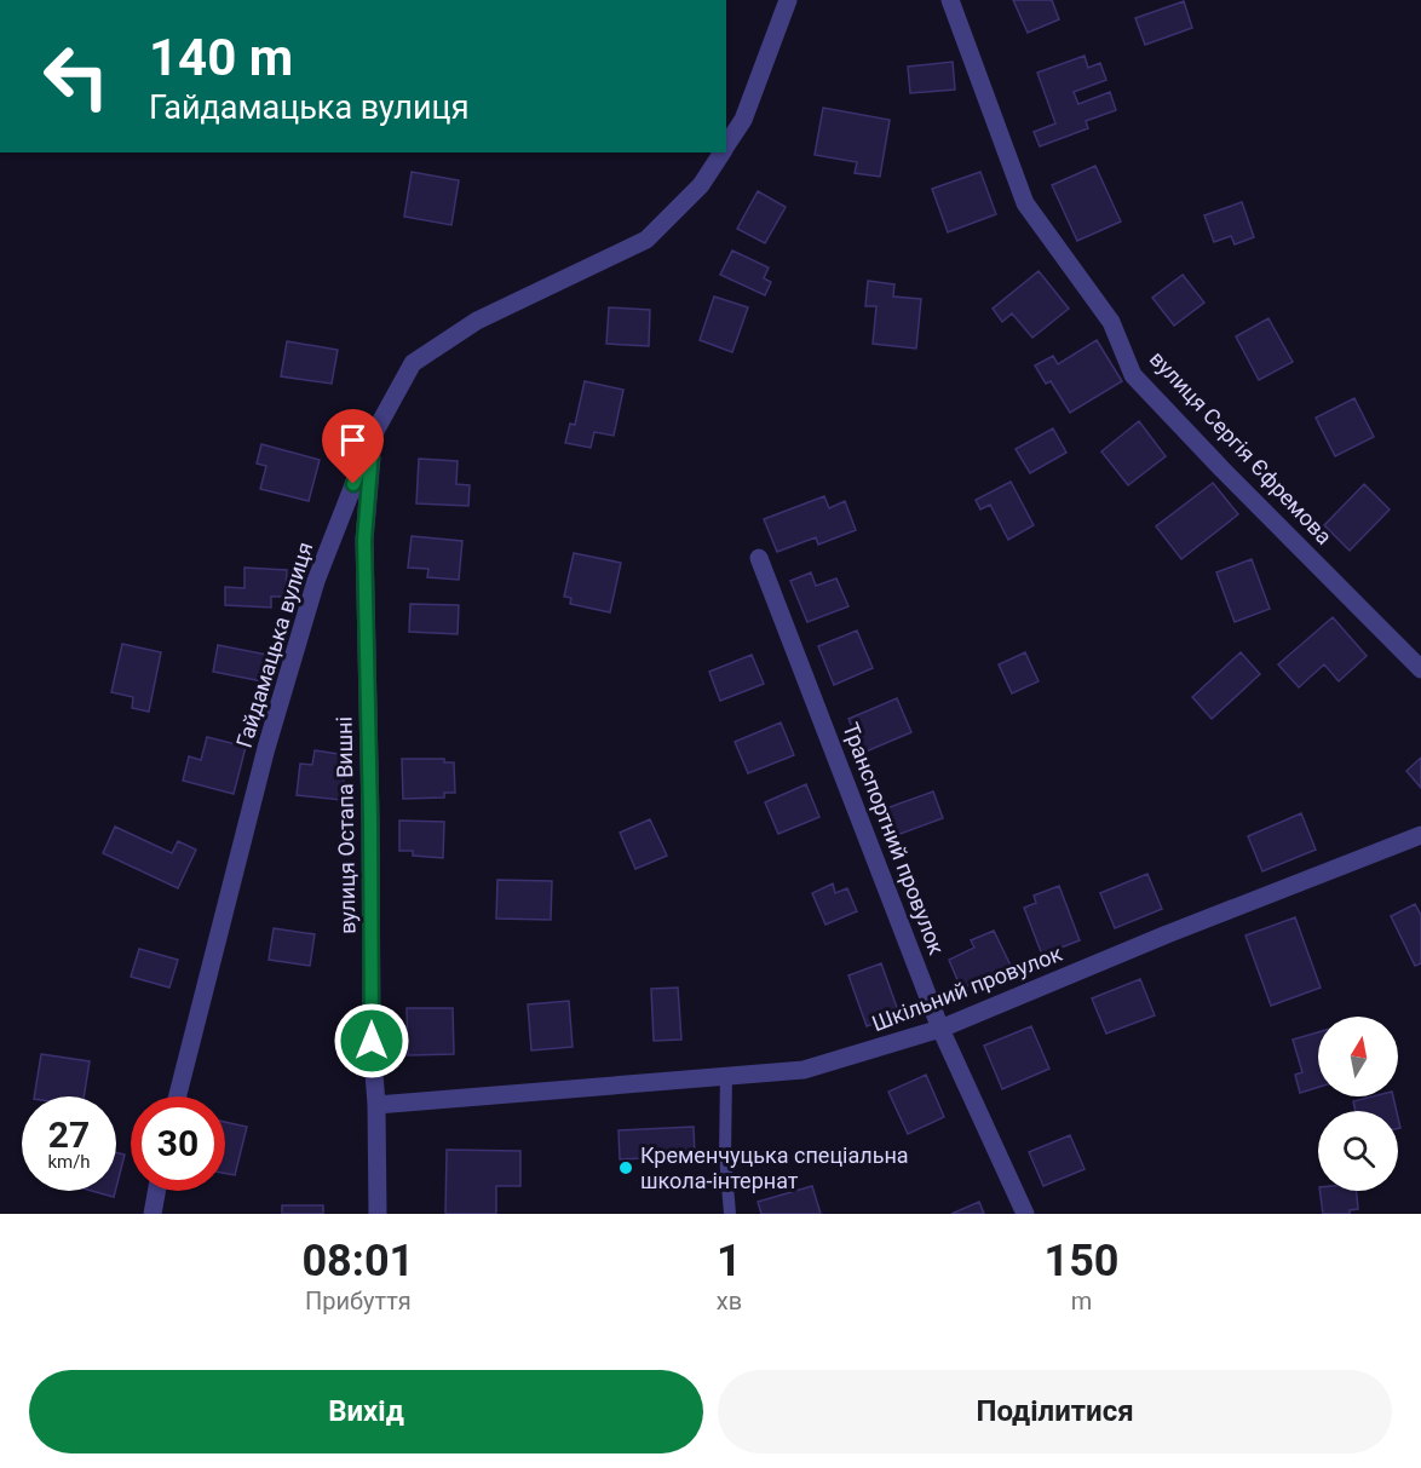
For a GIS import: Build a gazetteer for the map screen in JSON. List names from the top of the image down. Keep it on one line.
{"streets":{"street":["вулиця Сергія Єфремова","Гайдамацька вулиця","вулиця Остапа Вишні","Транспортний провулок","Шкільний провулок"]},"crossings":[["Гайдамацька вулиця","вулиця Остапа Вишні"],["вулиця Остапа Вишні","Шкільний провулок"],["Транспортний провулок","Шкільний провулок"]],"places":["Кременчуцька спеціальна школа-інтернат"],"north":"top","page":{"turn":["140 m","Гайдамацька вулиця"],"speed":"27 km/h","limit":"30","eta":["08:01","Прибуття","1","хв","150","m"],"buttons":["Вихід","Поділитися"]}}
